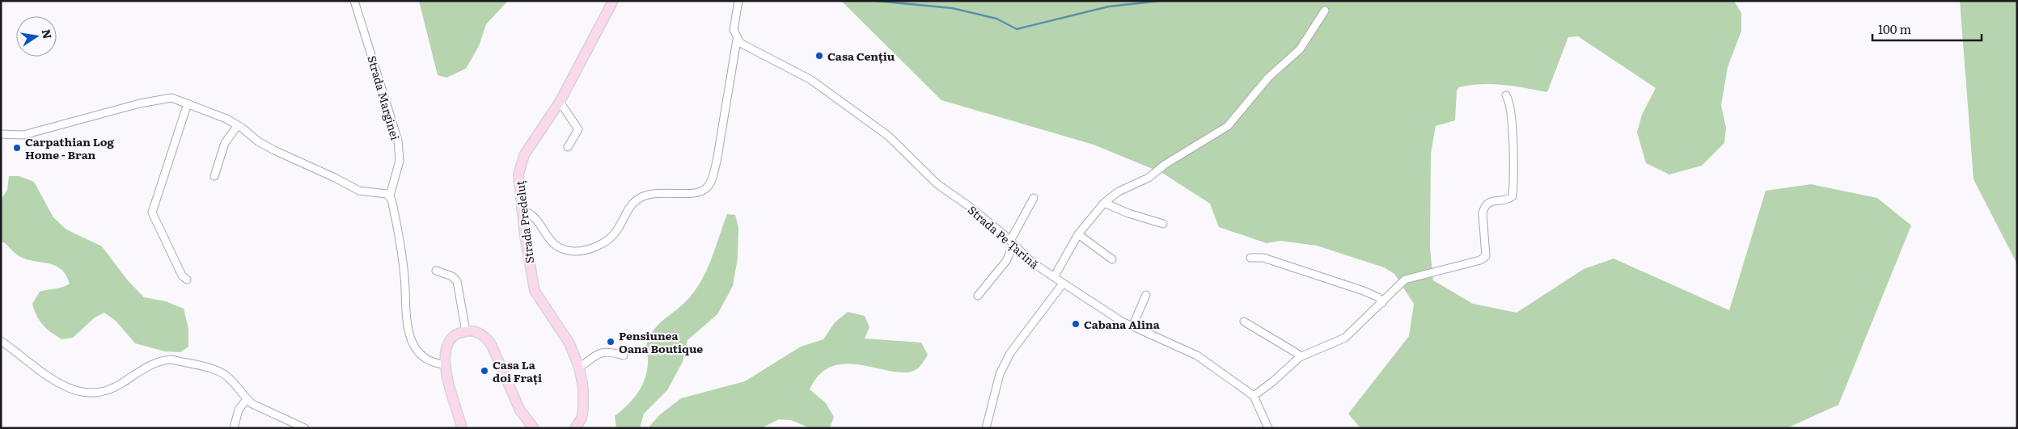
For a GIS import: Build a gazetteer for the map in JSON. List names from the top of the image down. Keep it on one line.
{"streets":{"main road":["Strada Predeluț"],"street":["Strada Marginei","Strada Pe Țarină"]},"places":["Casa Cențiu","Carpathian Log Home - Bran","Cabana Alina","Pensiunea Oana Boutique","Casa La doi Frați"],"scale_bar":"100 m","north":"right"}
